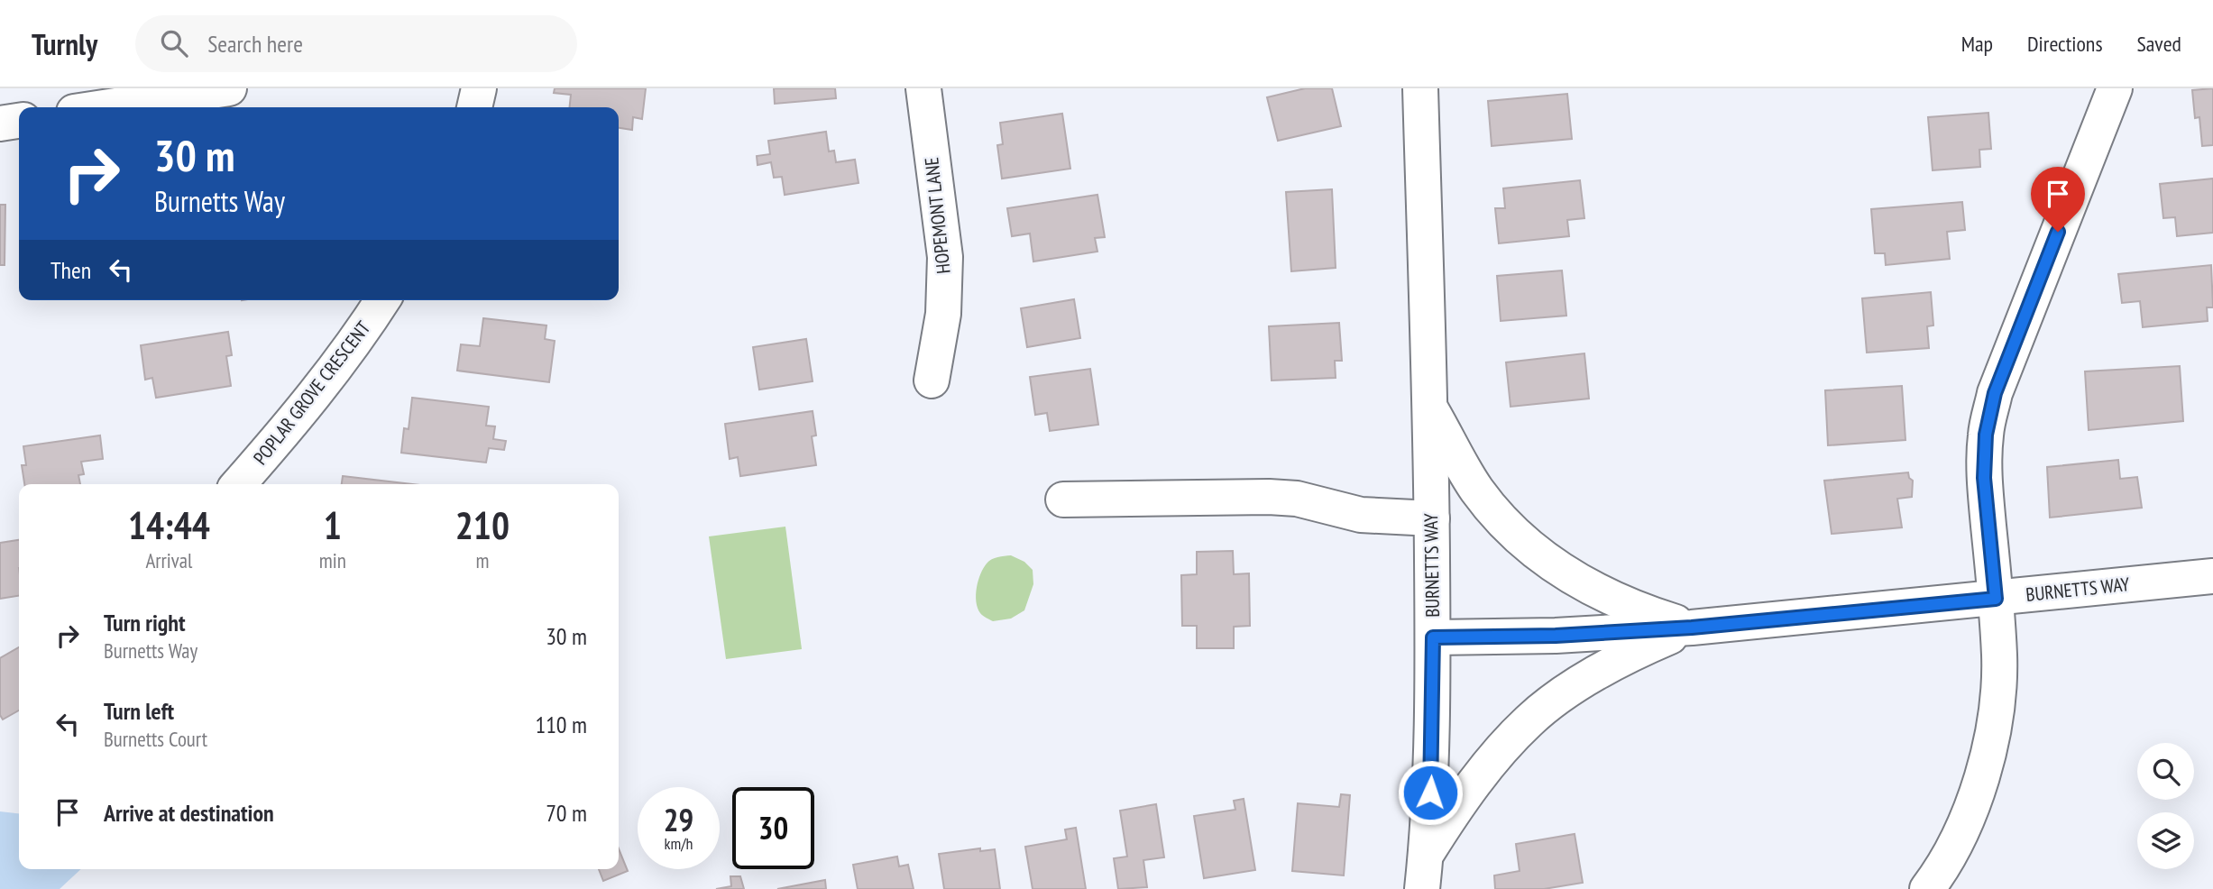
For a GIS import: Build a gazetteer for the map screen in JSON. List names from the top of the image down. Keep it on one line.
{"streets":{"street":["HOPEMONT LANE","POPLAR GROVE CRESCENT","BURNETTS WAY"]},"page":{"header":"Turnly","search":"Search here","nav":["Map","Directions","Saved"],"turn":["30 m","Burnetts Way"],"then":"Then","eta":["14:44","Arrival","1","min","210","m"],"list":[{"name":"Turn right","note":"Burnetts Way","value":"30 m"},{"name":"Turn left","note":"Burnetts Court","value":"110 m"},{"name":"Arrive at destination","value":"70 m"}],"speed":"29 km/h","limit":"30"}}
